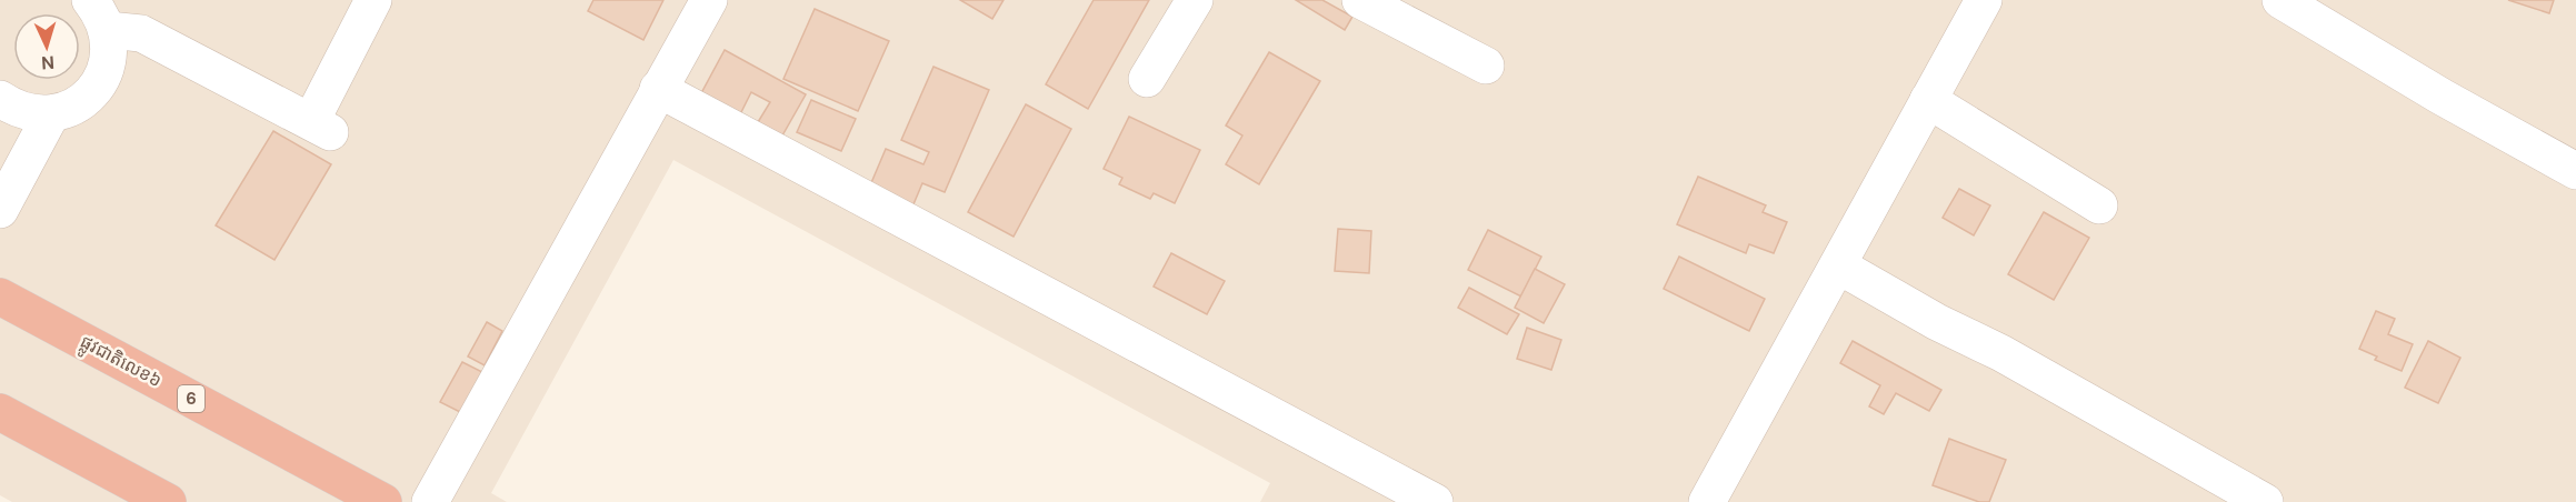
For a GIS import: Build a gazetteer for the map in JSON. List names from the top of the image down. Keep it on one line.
{"streets":{"highway":["ផ្លូវជាតិលេខ៦","6"]},"north":"bottom"}
